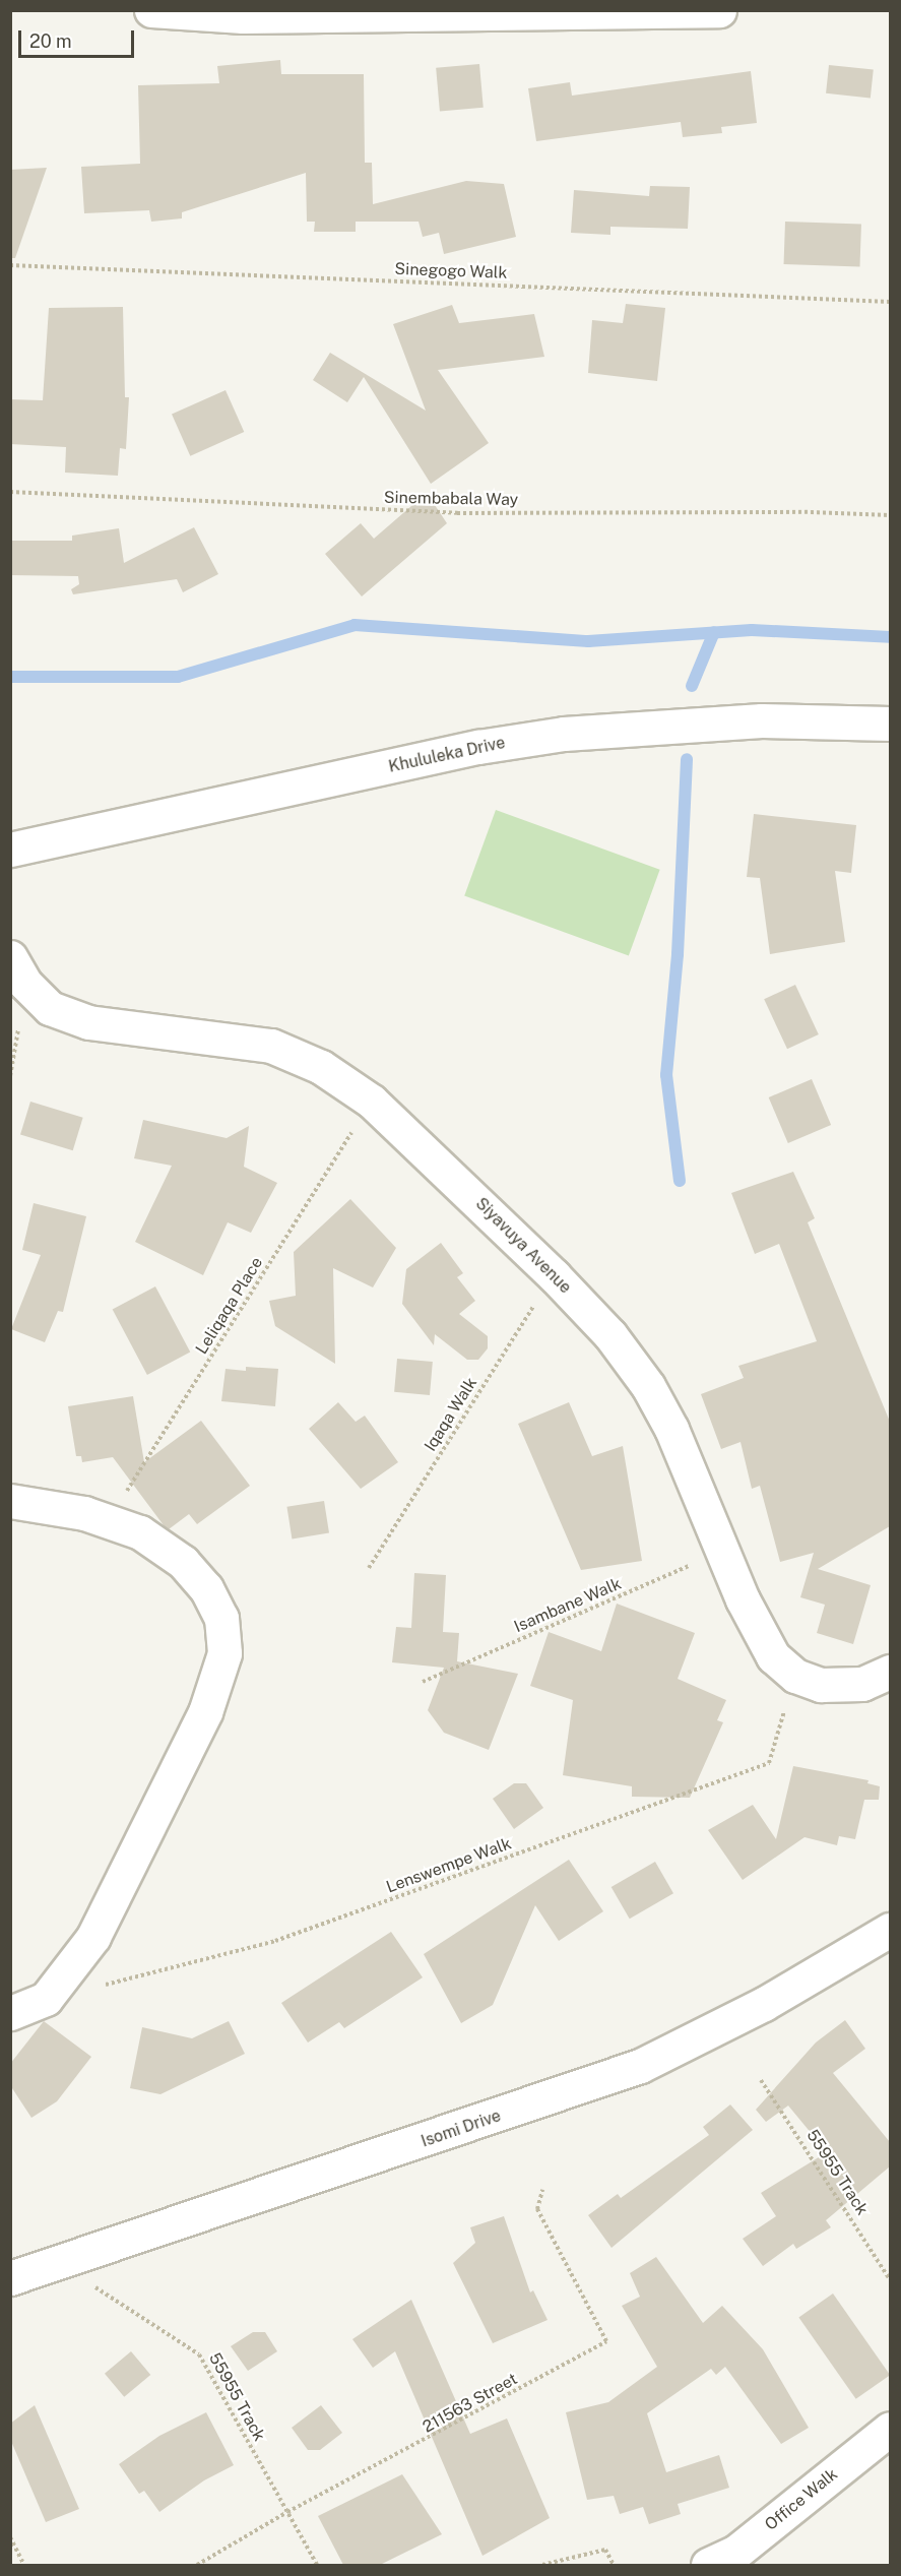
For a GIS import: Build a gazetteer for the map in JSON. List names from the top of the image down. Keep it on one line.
{"streets":{"street":["Khululeka Drive","Siyavuya Avenue","Isomi Drive","Office Walk"],"path":["Sinegogo Walk","Sinembabala Way","Leliqaqa Place","Iqaqa Walk","Isambane Walk","Lenswempe Walk","55955 Track","211563 Street"]},"crossings":[["Siyavuya Avenue","Leliqaqa Place"],["Siyavuya Avenue","Iqaqa Walk"],["Siyavuya Avenue","Isambane Walk"],["Siyavuya Avenue","Lenswempe Walk"],["Isomi Drive","55955 Track"],["55955 Track","211563 Street"]],"scale_bar":"20 m"}
